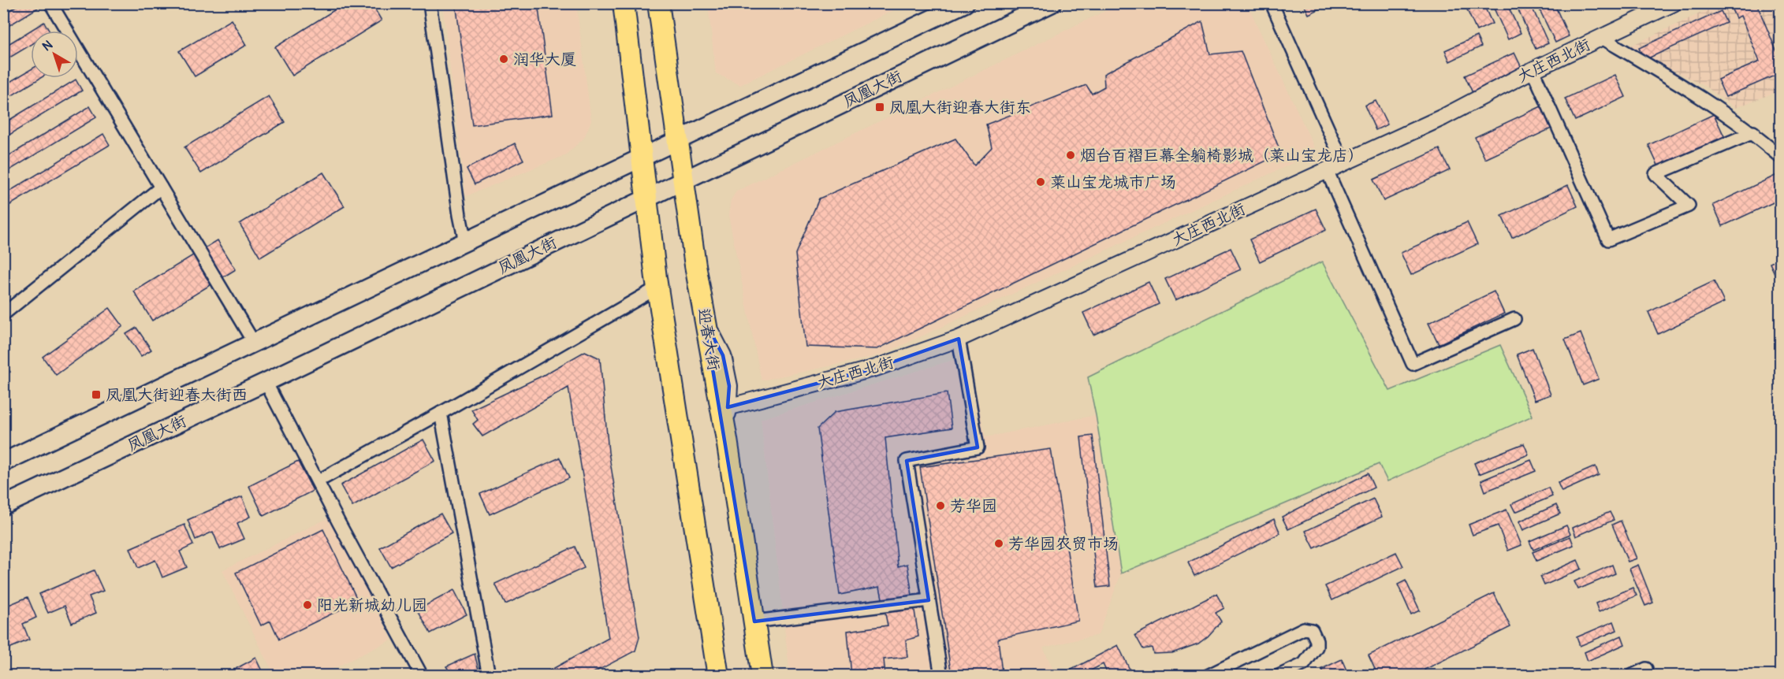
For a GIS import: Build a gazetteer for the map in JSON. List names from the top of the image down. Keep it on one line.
{"streets":{"main road":["凤凰大街","迎春大街"],"street":["大庄西北街"]},"crossings":[["凤凰大街","迎春大街"]],"places":{"other":["润华大厦","烟台百褶巨幕全躺椅影城（莱山宝龙店）","莱山宝龙城市广场","芳华园","芳华园农贸市场","阳光新城幼儿园"],"transit":["凤凰大街迎春大街东","凤凰大街迎春大街西"]},"north":"top left"}
